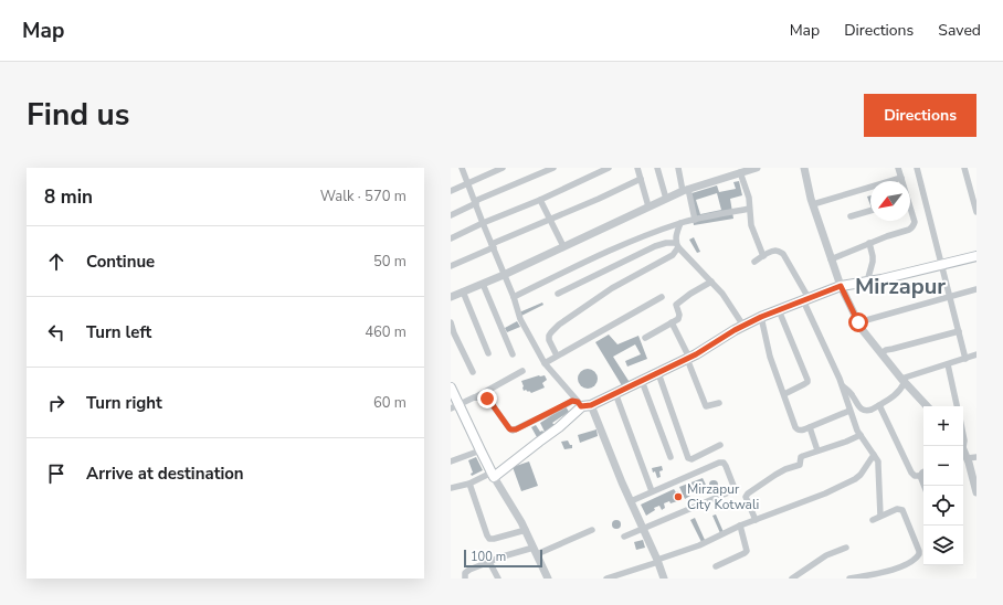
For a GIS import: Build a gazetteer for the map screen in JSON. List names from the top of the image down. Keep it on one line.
{"districts":["Mirzapur"],"places":["Mirzapur City Kotwali"],"scale_bar":"100 m","north":"bottom left","page":{"header":"Map","nav":["Map","Directions","Saved"],"title":"Find us","buttons":"Directions","heading":["8 min","Walk · 570 m"],"list":[["Continue","50 m"],["Turn left","460 m"],["Turn right","60 m"],"Arrive at destination"],"map_buttons":["+","−"],"scale":"100 m"}}
